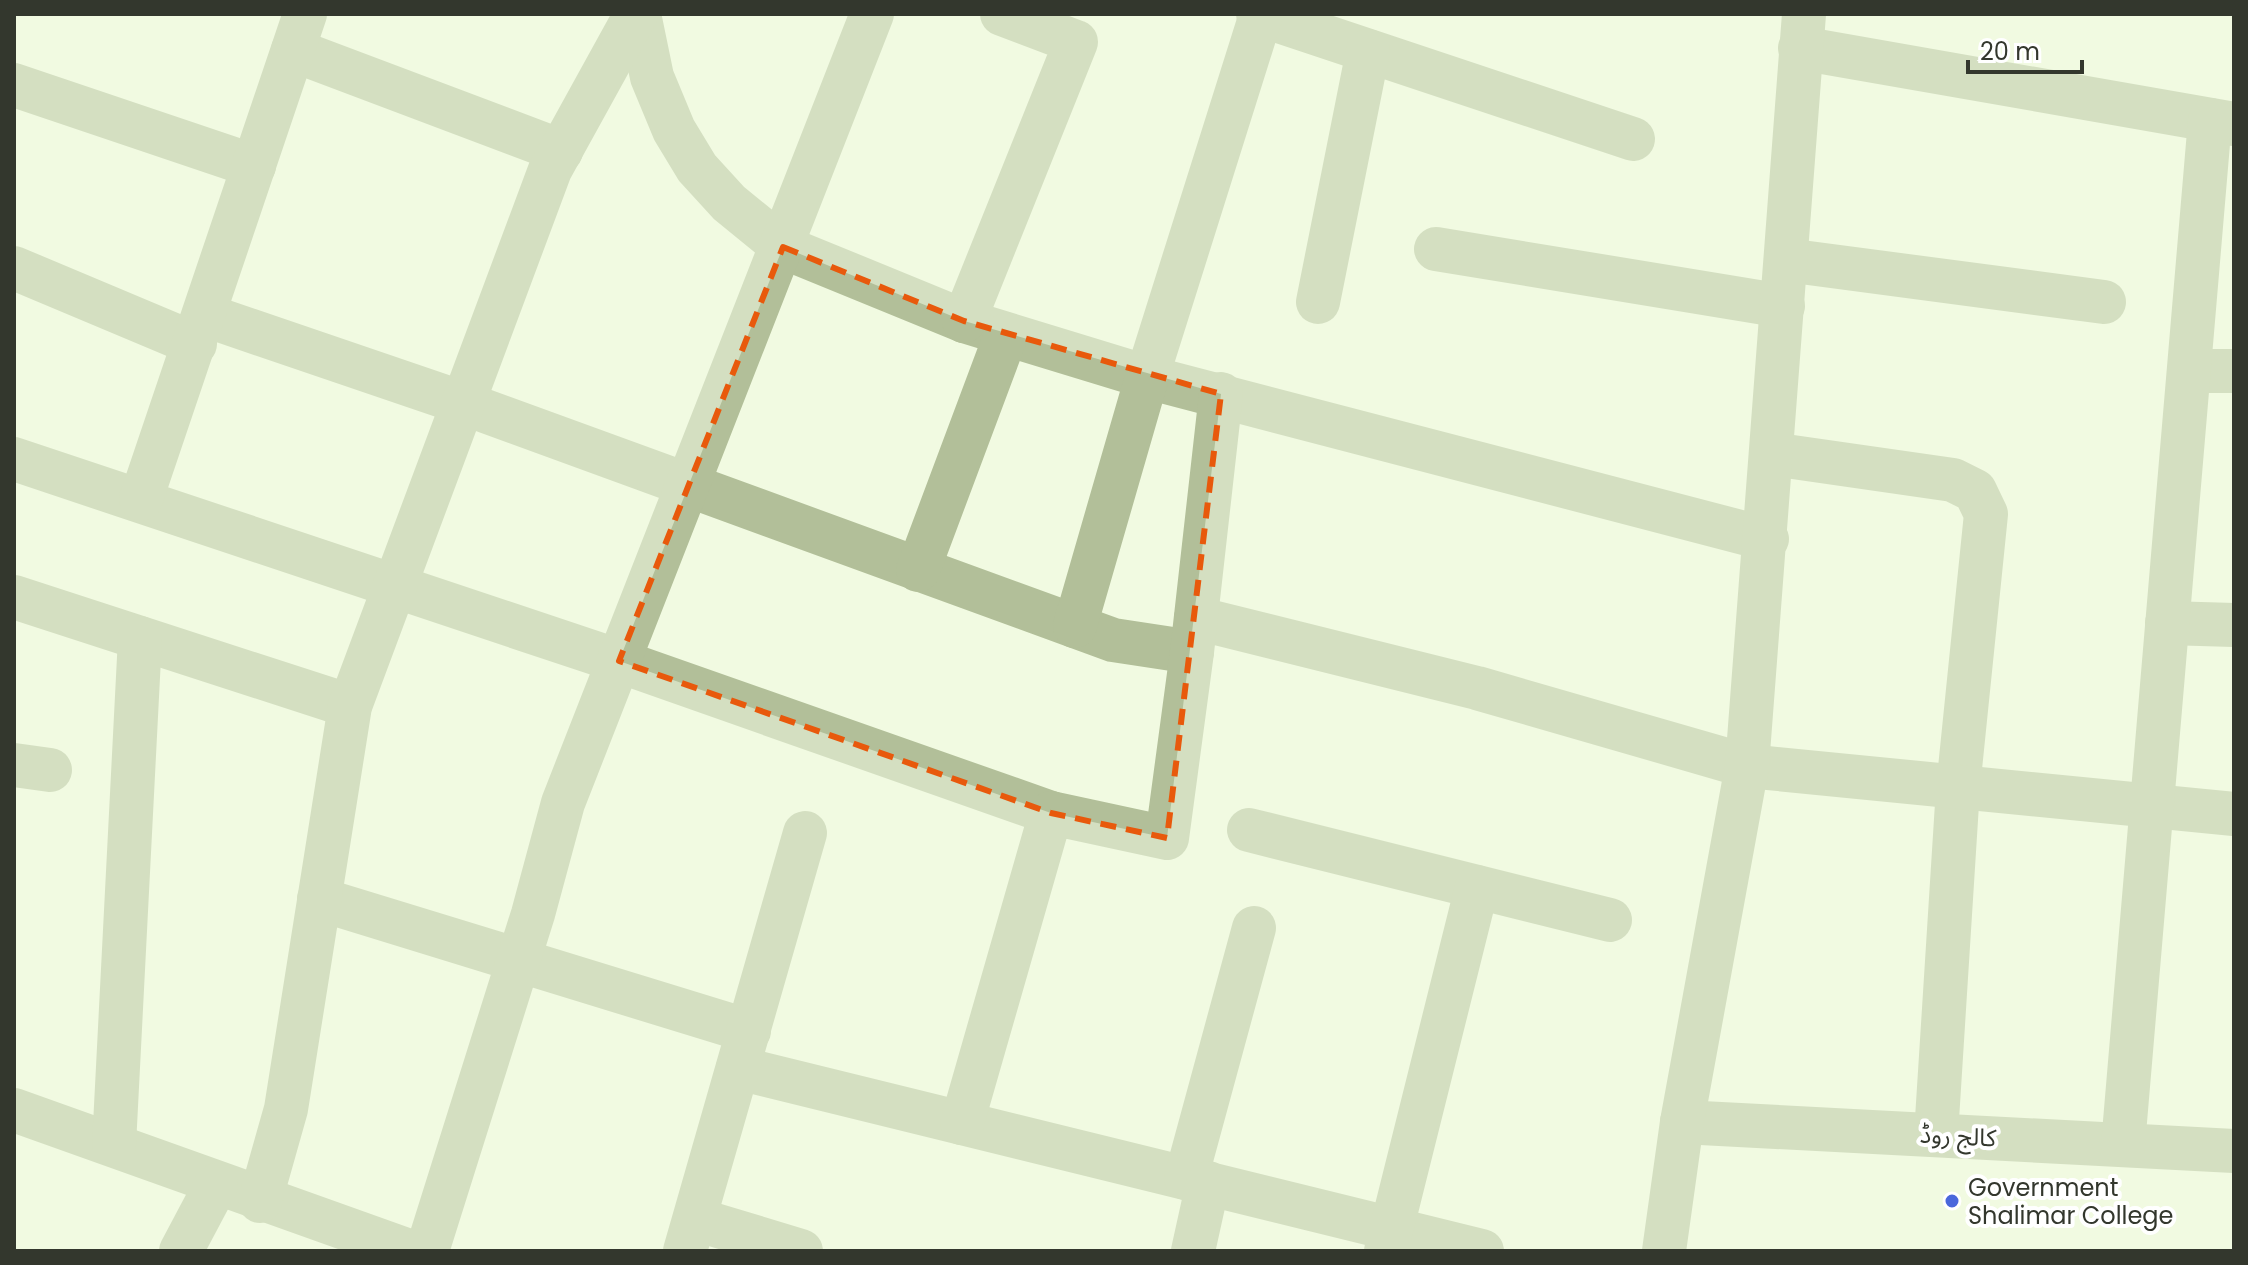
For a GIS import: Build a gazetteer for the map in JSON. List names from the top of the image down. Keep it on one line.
{"streets":{"street":["کالج روڈ"]},"places":["Government Shalimar College"],"scale_bar":"20 m"}
